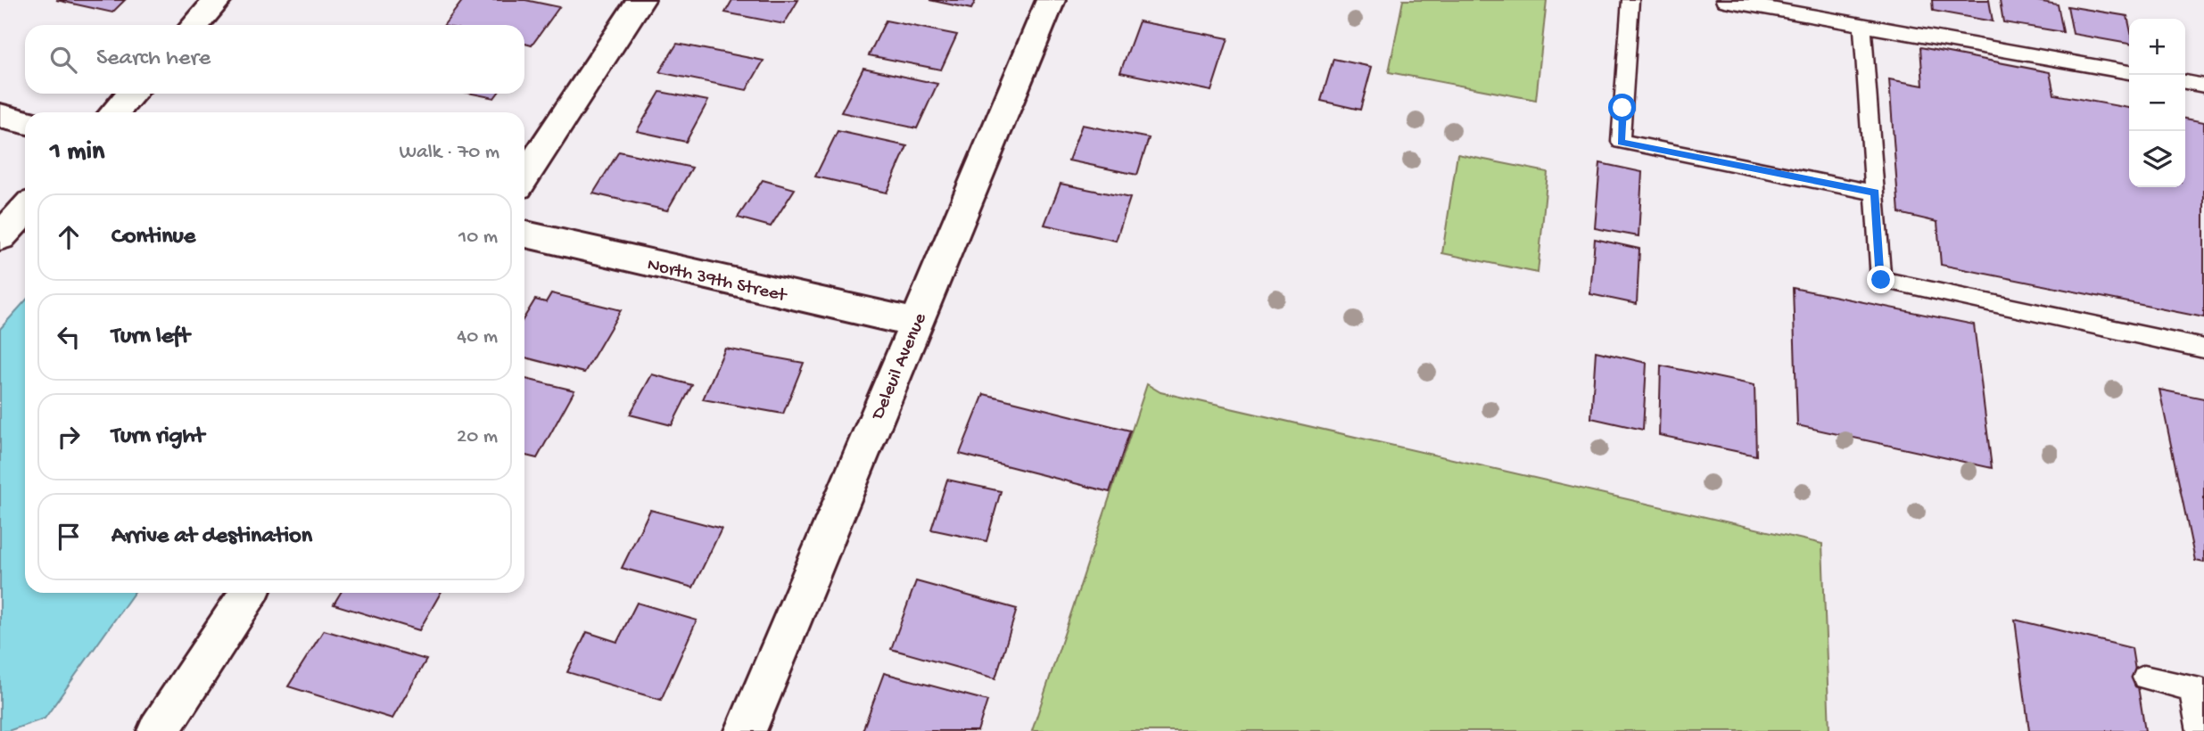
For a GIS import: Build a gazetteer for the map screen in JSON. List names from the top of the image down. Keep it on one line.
{"streets":{"street":["North 39th Street","Deleuil Avenue"]},"crossings":[["North 39th Street","Deleuil Avenue"]],"page":{"map_buttons":["+","−"],"search":"Search here","heading":["1 min","Walk · 70 m"],"list":[["Continue","10 m"],["Turn left","40 m"],["Turn right","20 m"],"Arrive at destination"]}}
